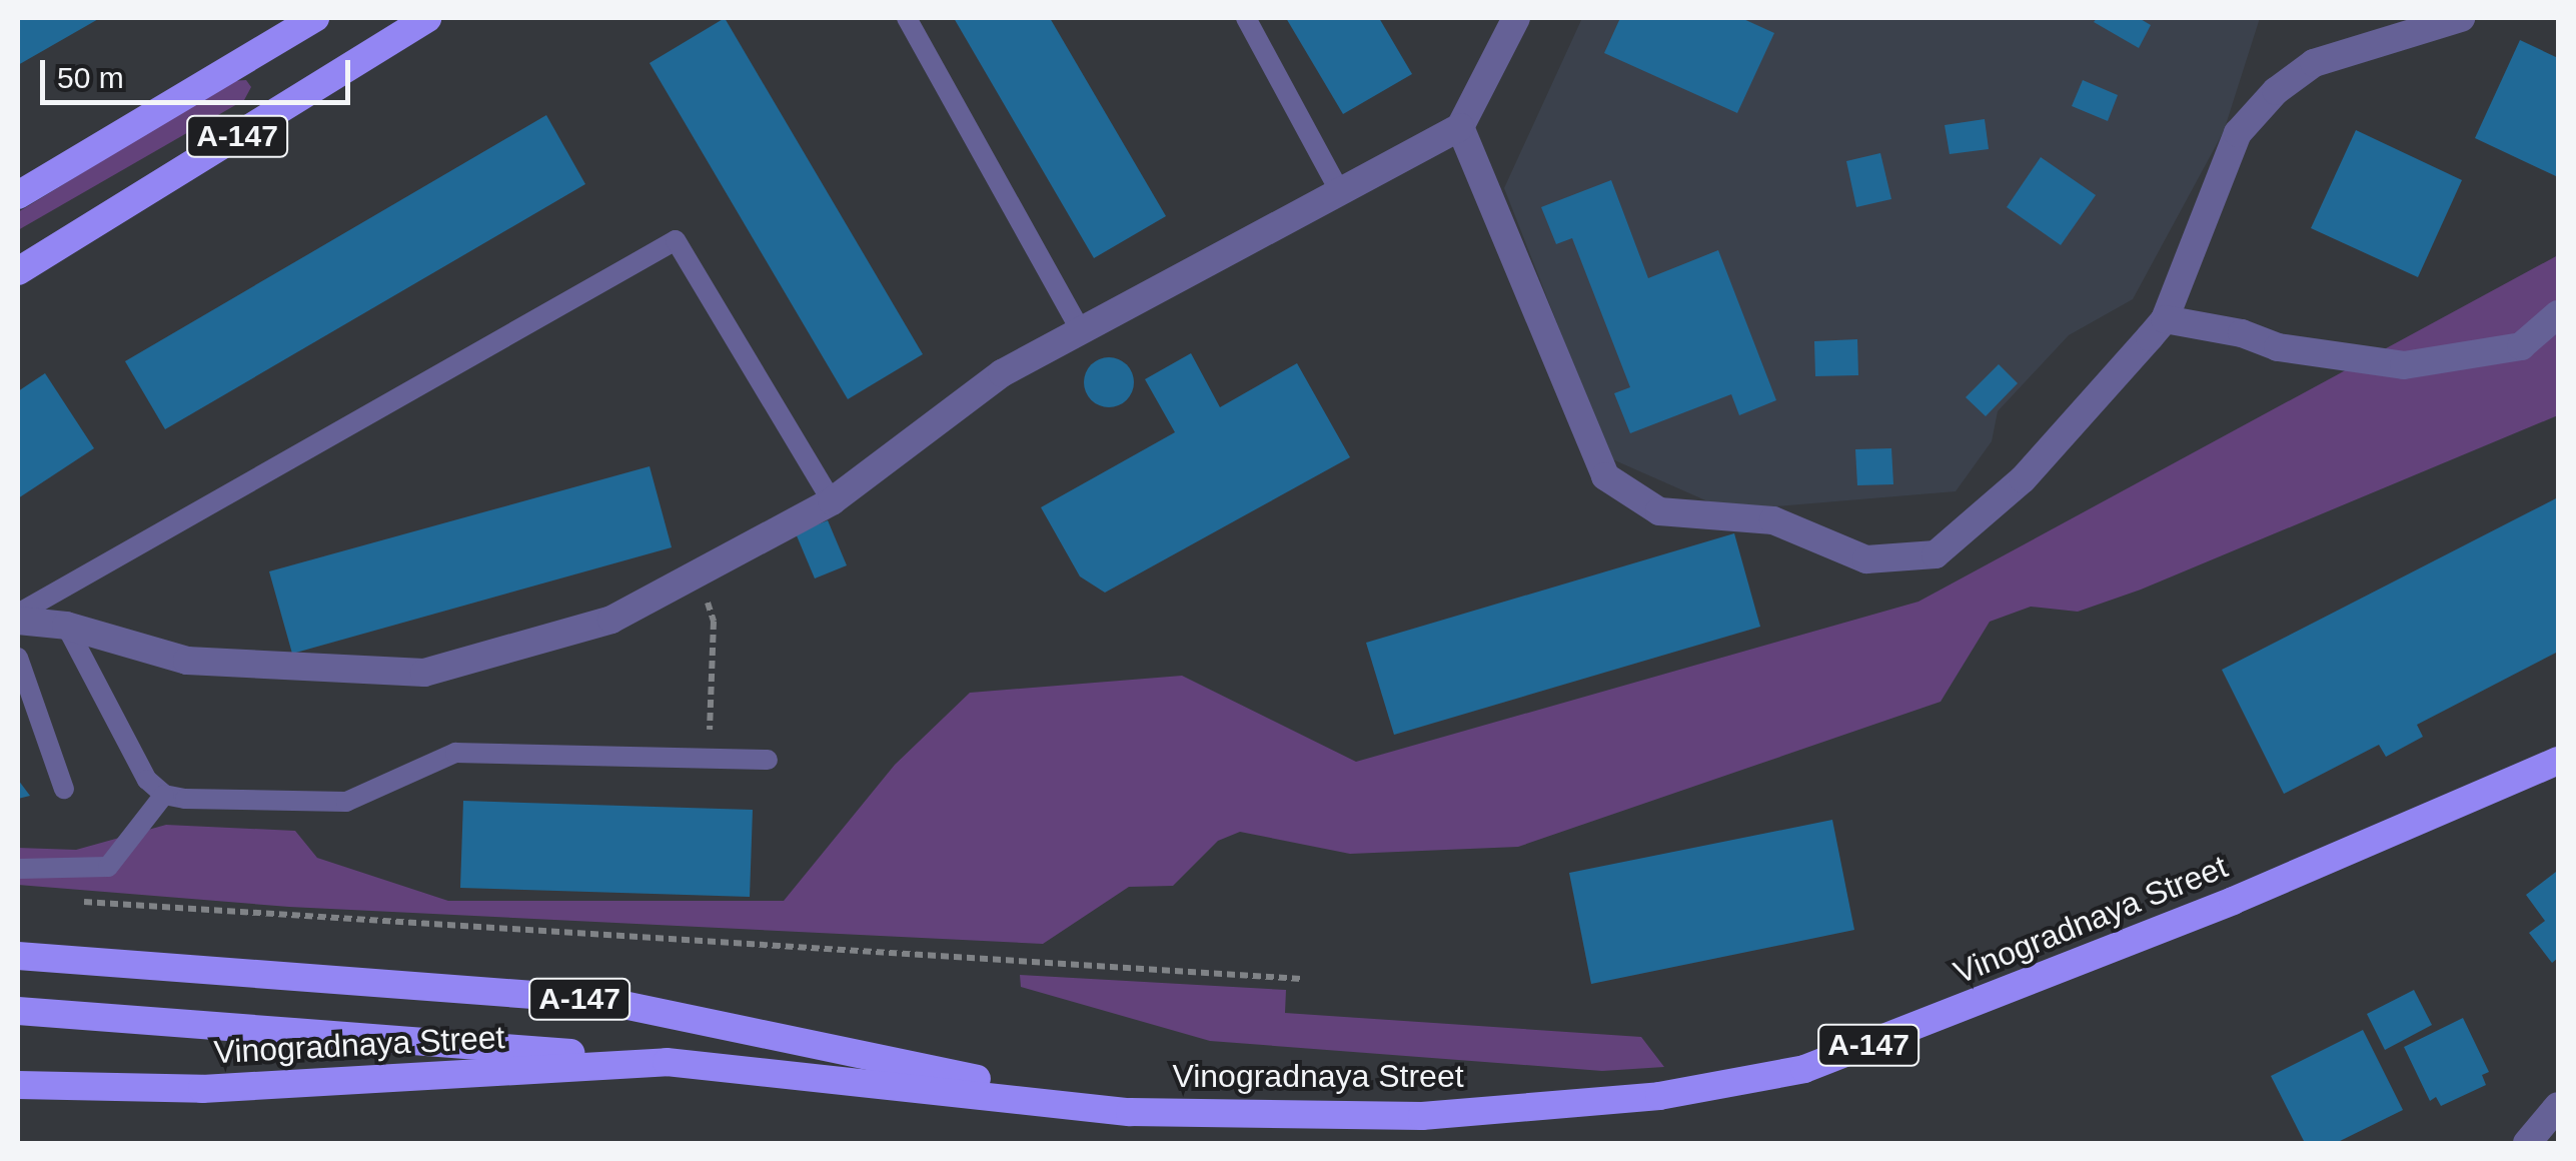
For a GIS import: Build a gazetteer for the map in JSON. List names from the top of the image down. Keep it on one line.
{"streets":{"main road":["А-147","Vinogradnaya Street"]},"crossings":[["А-147","Vinogradnaya Street"]],"scale_bar":"50 m"}
